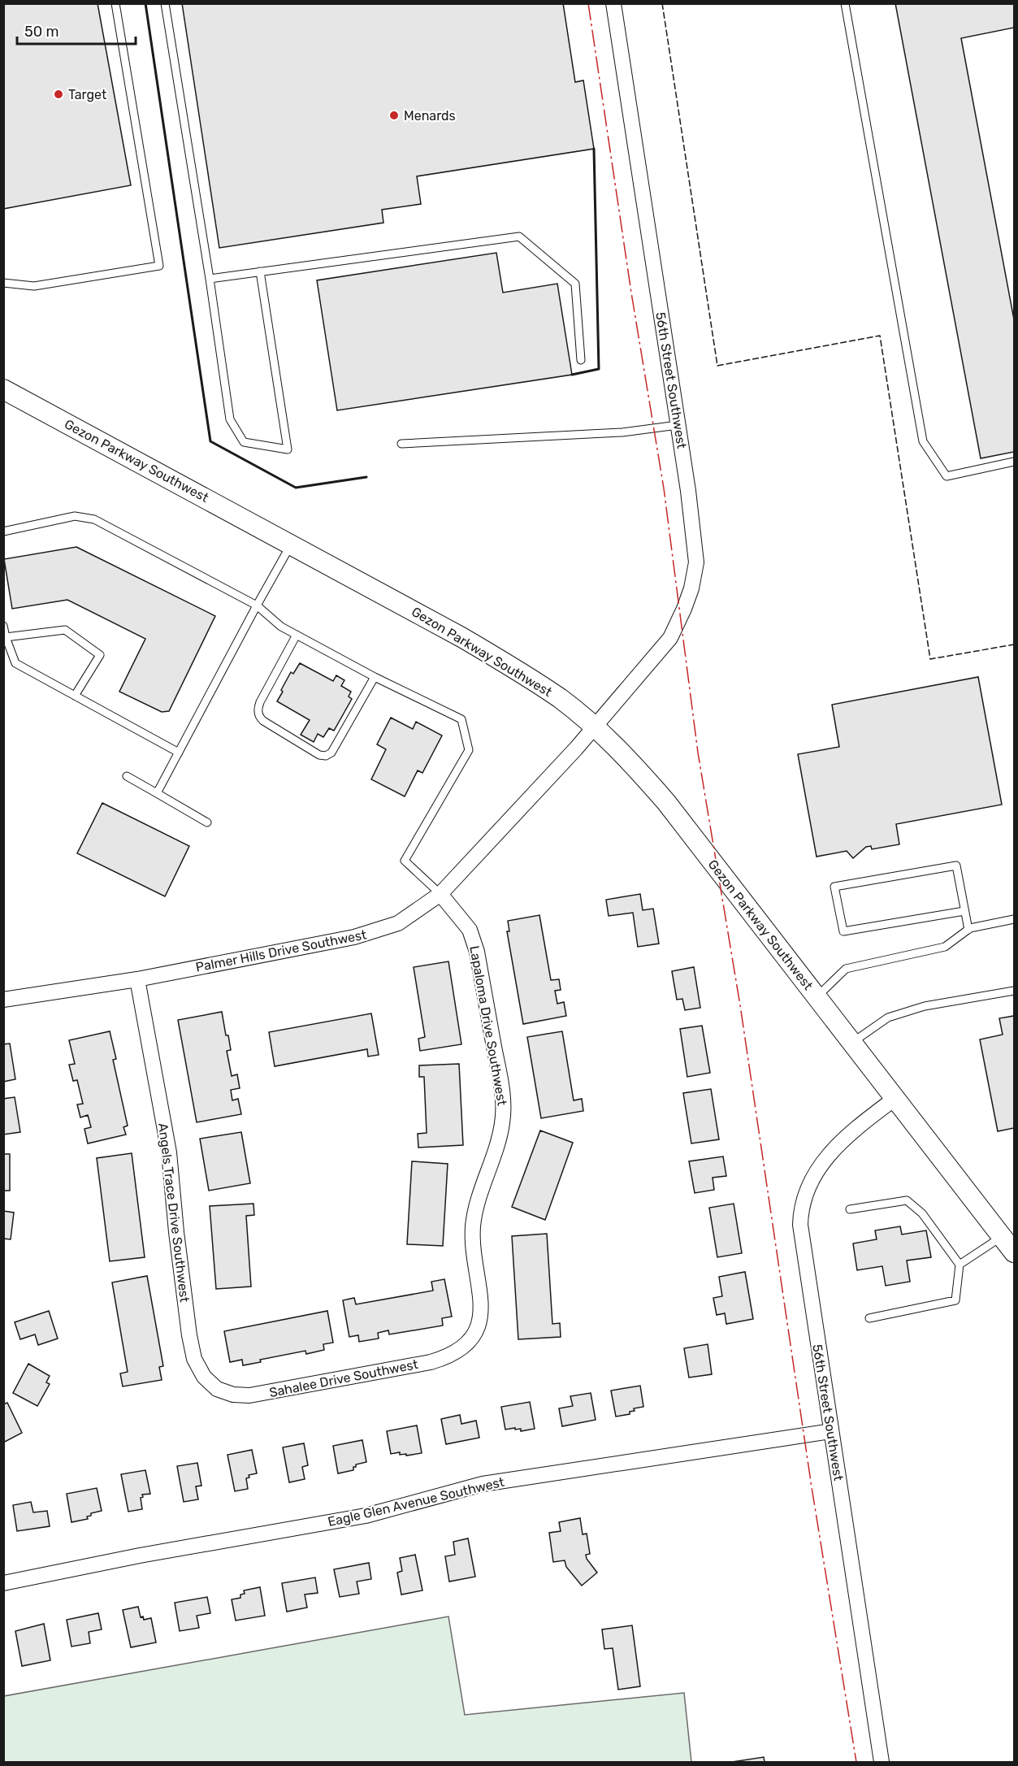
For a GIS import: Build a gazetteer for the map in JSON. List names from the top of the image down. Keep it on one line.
{"streets":{"main road":["Gezon Parkway Southwest"],"street":["56th Street Southwest","Palmer Hills Drive Southwest","Lapaloma Drive Southwest","Angels Trace Drive Southwest","Sahalee Drive Southwest","Eagle Glen Avenue Southwest"]},"crossings":[["56th Street Southwest","Gezon Parkway Southwest"],["56th Street Southwest","Palmer Hills Drive Southwest"],["56th Street Southwest","Eagle Glen Avenue Southwest"],["Gezon Parkway Southwest","Palmer Hills Drive Southwest"],["Palmer Hills Drive Southwest","Lapaloma Drive Southwest"],["Palmer Hills Drive Southwest","Angels Trace Drive Southwest"],["Lapaloma Drive Southwest","Sahalee Drive Southwest"],["Angels Trace Drive Southwest","Sahalee Drive Southwest"]],"places":["Target","Menards"],"scale_bar":"50 m"}
